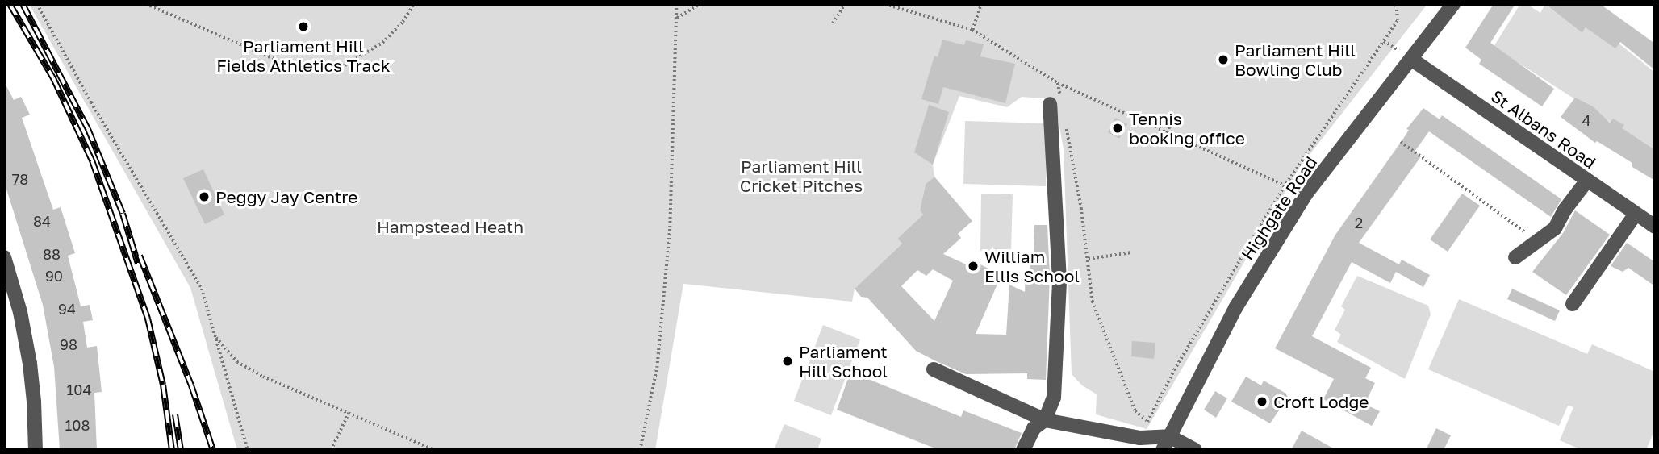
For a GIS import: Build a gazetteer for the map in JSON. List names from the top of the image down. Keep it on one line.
{"streets":{"street":["St Albans Road","Highgate Road"]},"crossings":[["St Albans Road","Highgate Road"]],"parks":["Parliament Hill Cricket Pitches","Hampstead Heath"],"places":["Parliament Hill Fields Athletics Track","Parliament Hill Bowling Club","Tennis booking office","Peggy Jay Centre","William Ellis School","Parliament Hill School","Croft Lodge"],"house_numbers":["4","78","84","2","88","90","94","98","104","108"]}
